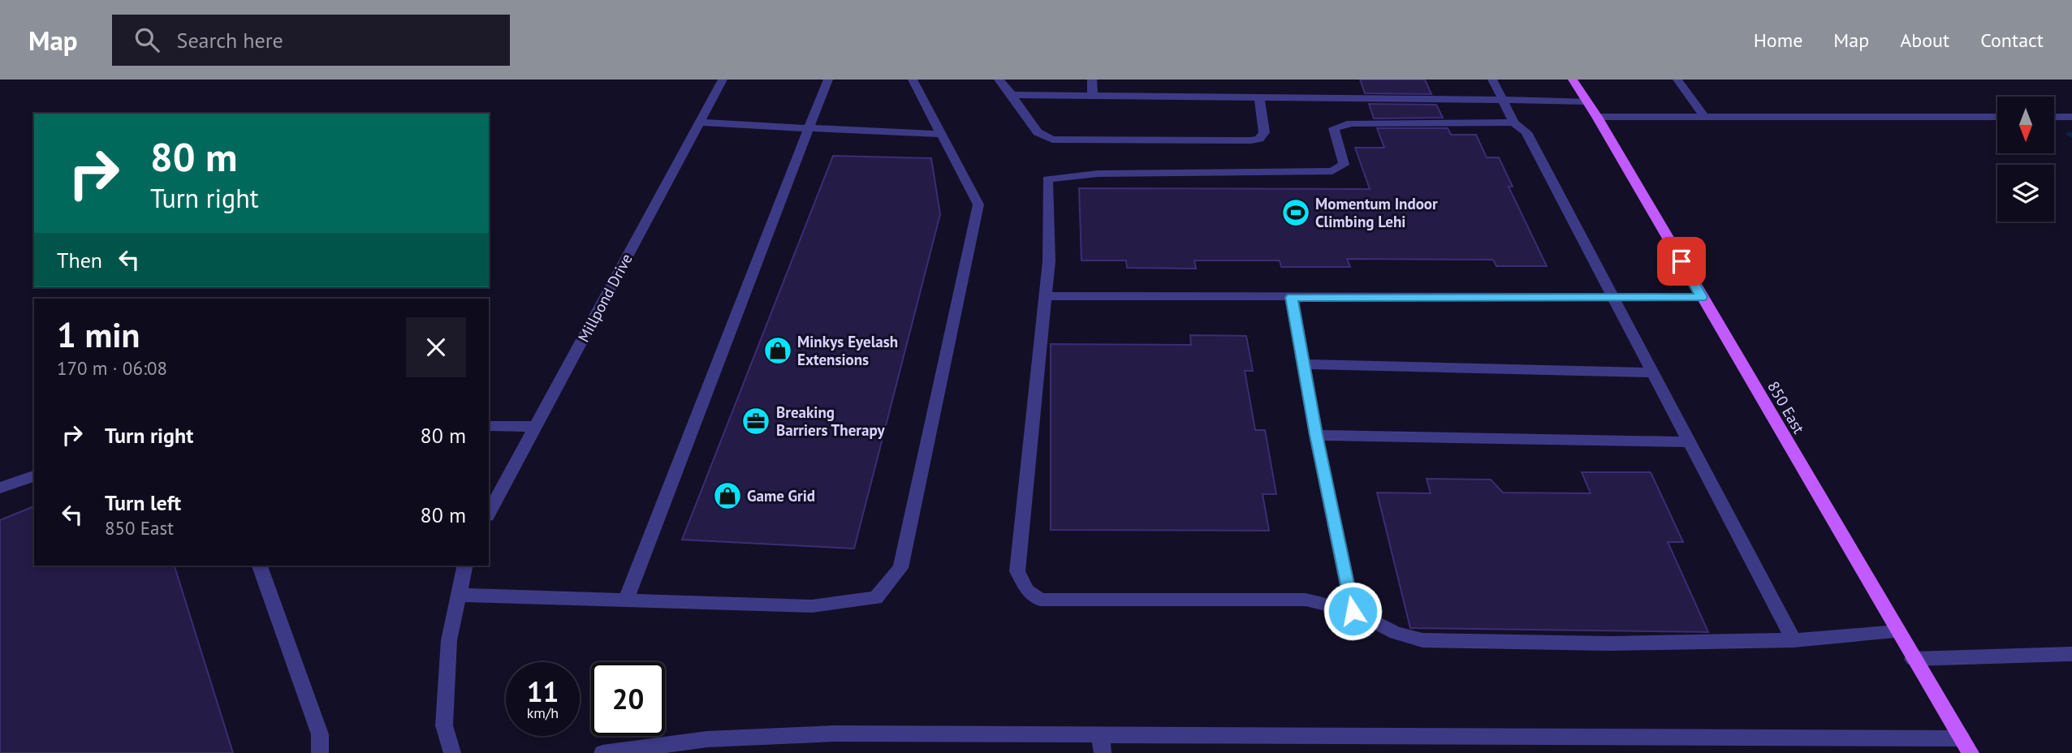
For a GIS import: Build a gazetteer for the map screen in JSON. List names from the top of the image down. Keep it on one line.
{"streets":{"main road":["850 East"],"street":["Millpond Drive"]},"places":{"sports":["Momentum Indoor Climbing Lehi"],"shop":["Minkys Eyelash Extensions","Game Grid"],"office":["Breaking Barriers Therapy"]},"north":"bottom","page":{"header":"Map","search":"Search here","nav":["Home","Map","About","Contact"],"turn":["80 m","Turn right"],"then":"Then","heading":["1 min","170 m · 06:08"],"list":[{"name":"Turn right","value":"80 m"},{"name":"Turn left","note":"850 East","value":"80 m"}],"speed":"11 km/h","limit":"20"}}
